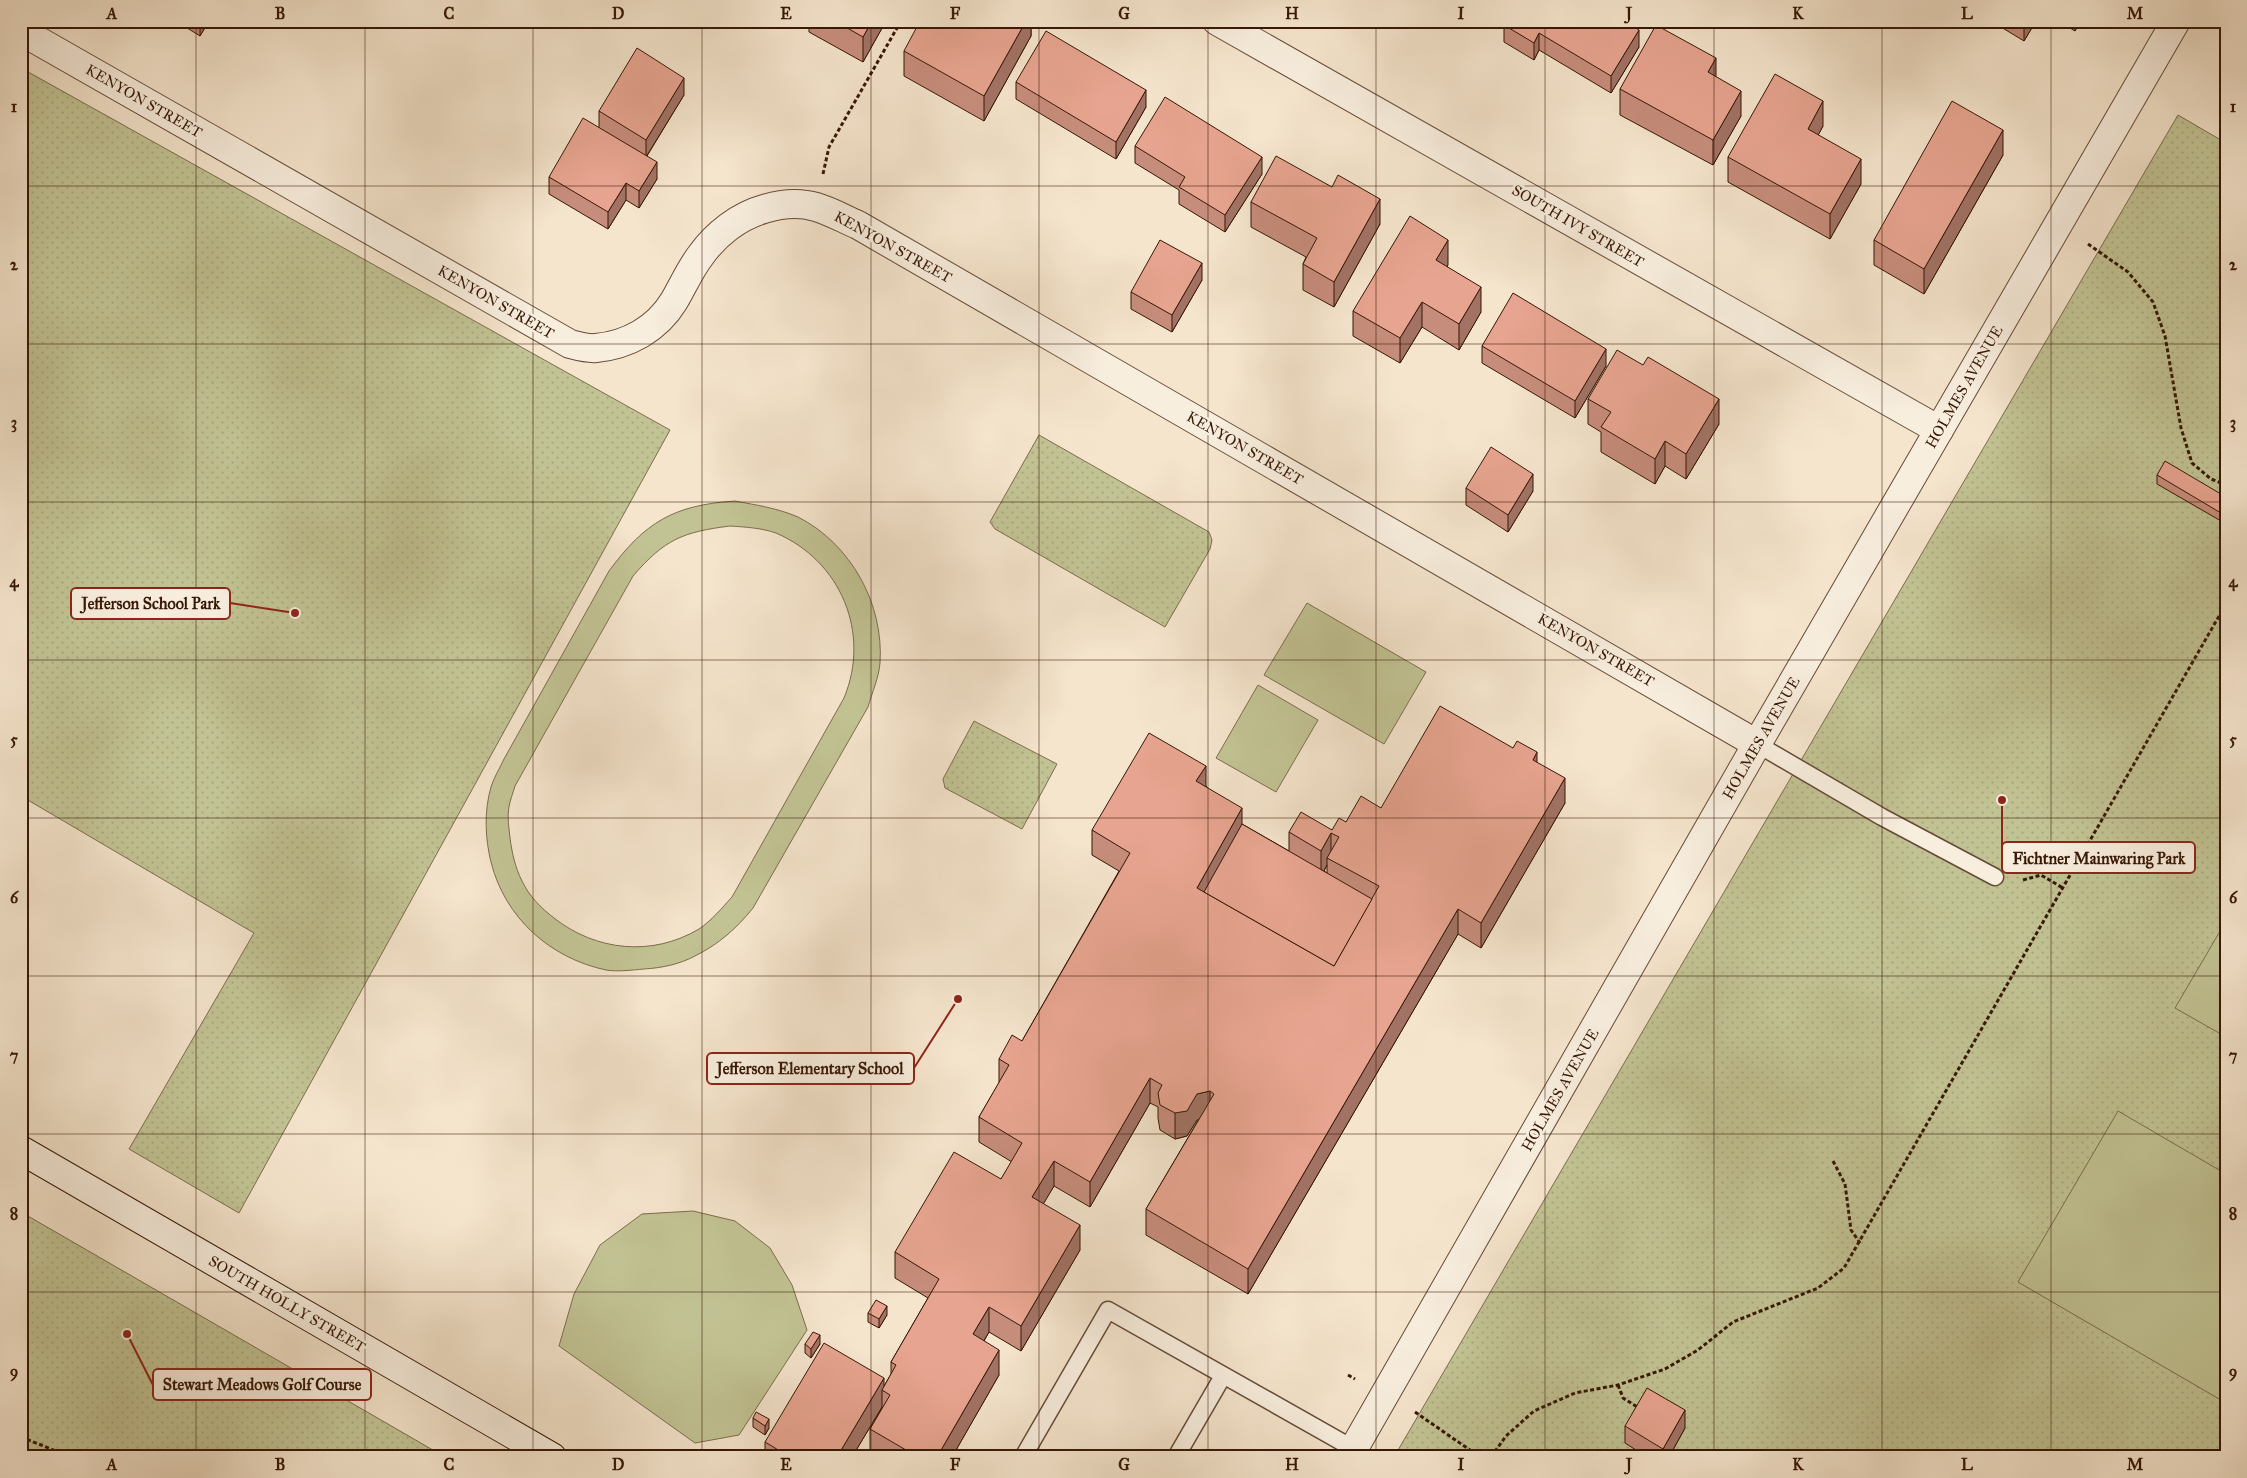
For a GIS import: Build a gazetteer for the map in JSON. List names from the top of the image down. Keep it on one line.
{"streets":{"street":["KENYON STREET","SOUTH IVY STREET","HOLMES AVENUE","SOUTH HOLLY STREET"]},"crossings":[["KENYON STREET","HOLMES AVENUE"],["SOUTH IVY STREET","HOLMES AVENUE"]],"places":["Jefferson School Park","Fichtner Mainwaring Park","Jefferson Elementary School","Stewart Meadows Golf Course"],"grid":{"columns":["A","B","C","D","E","F","G","H","I","J","K","L","M"],"rows":["1","2","3","4","5","6","7","8","9"]}}
